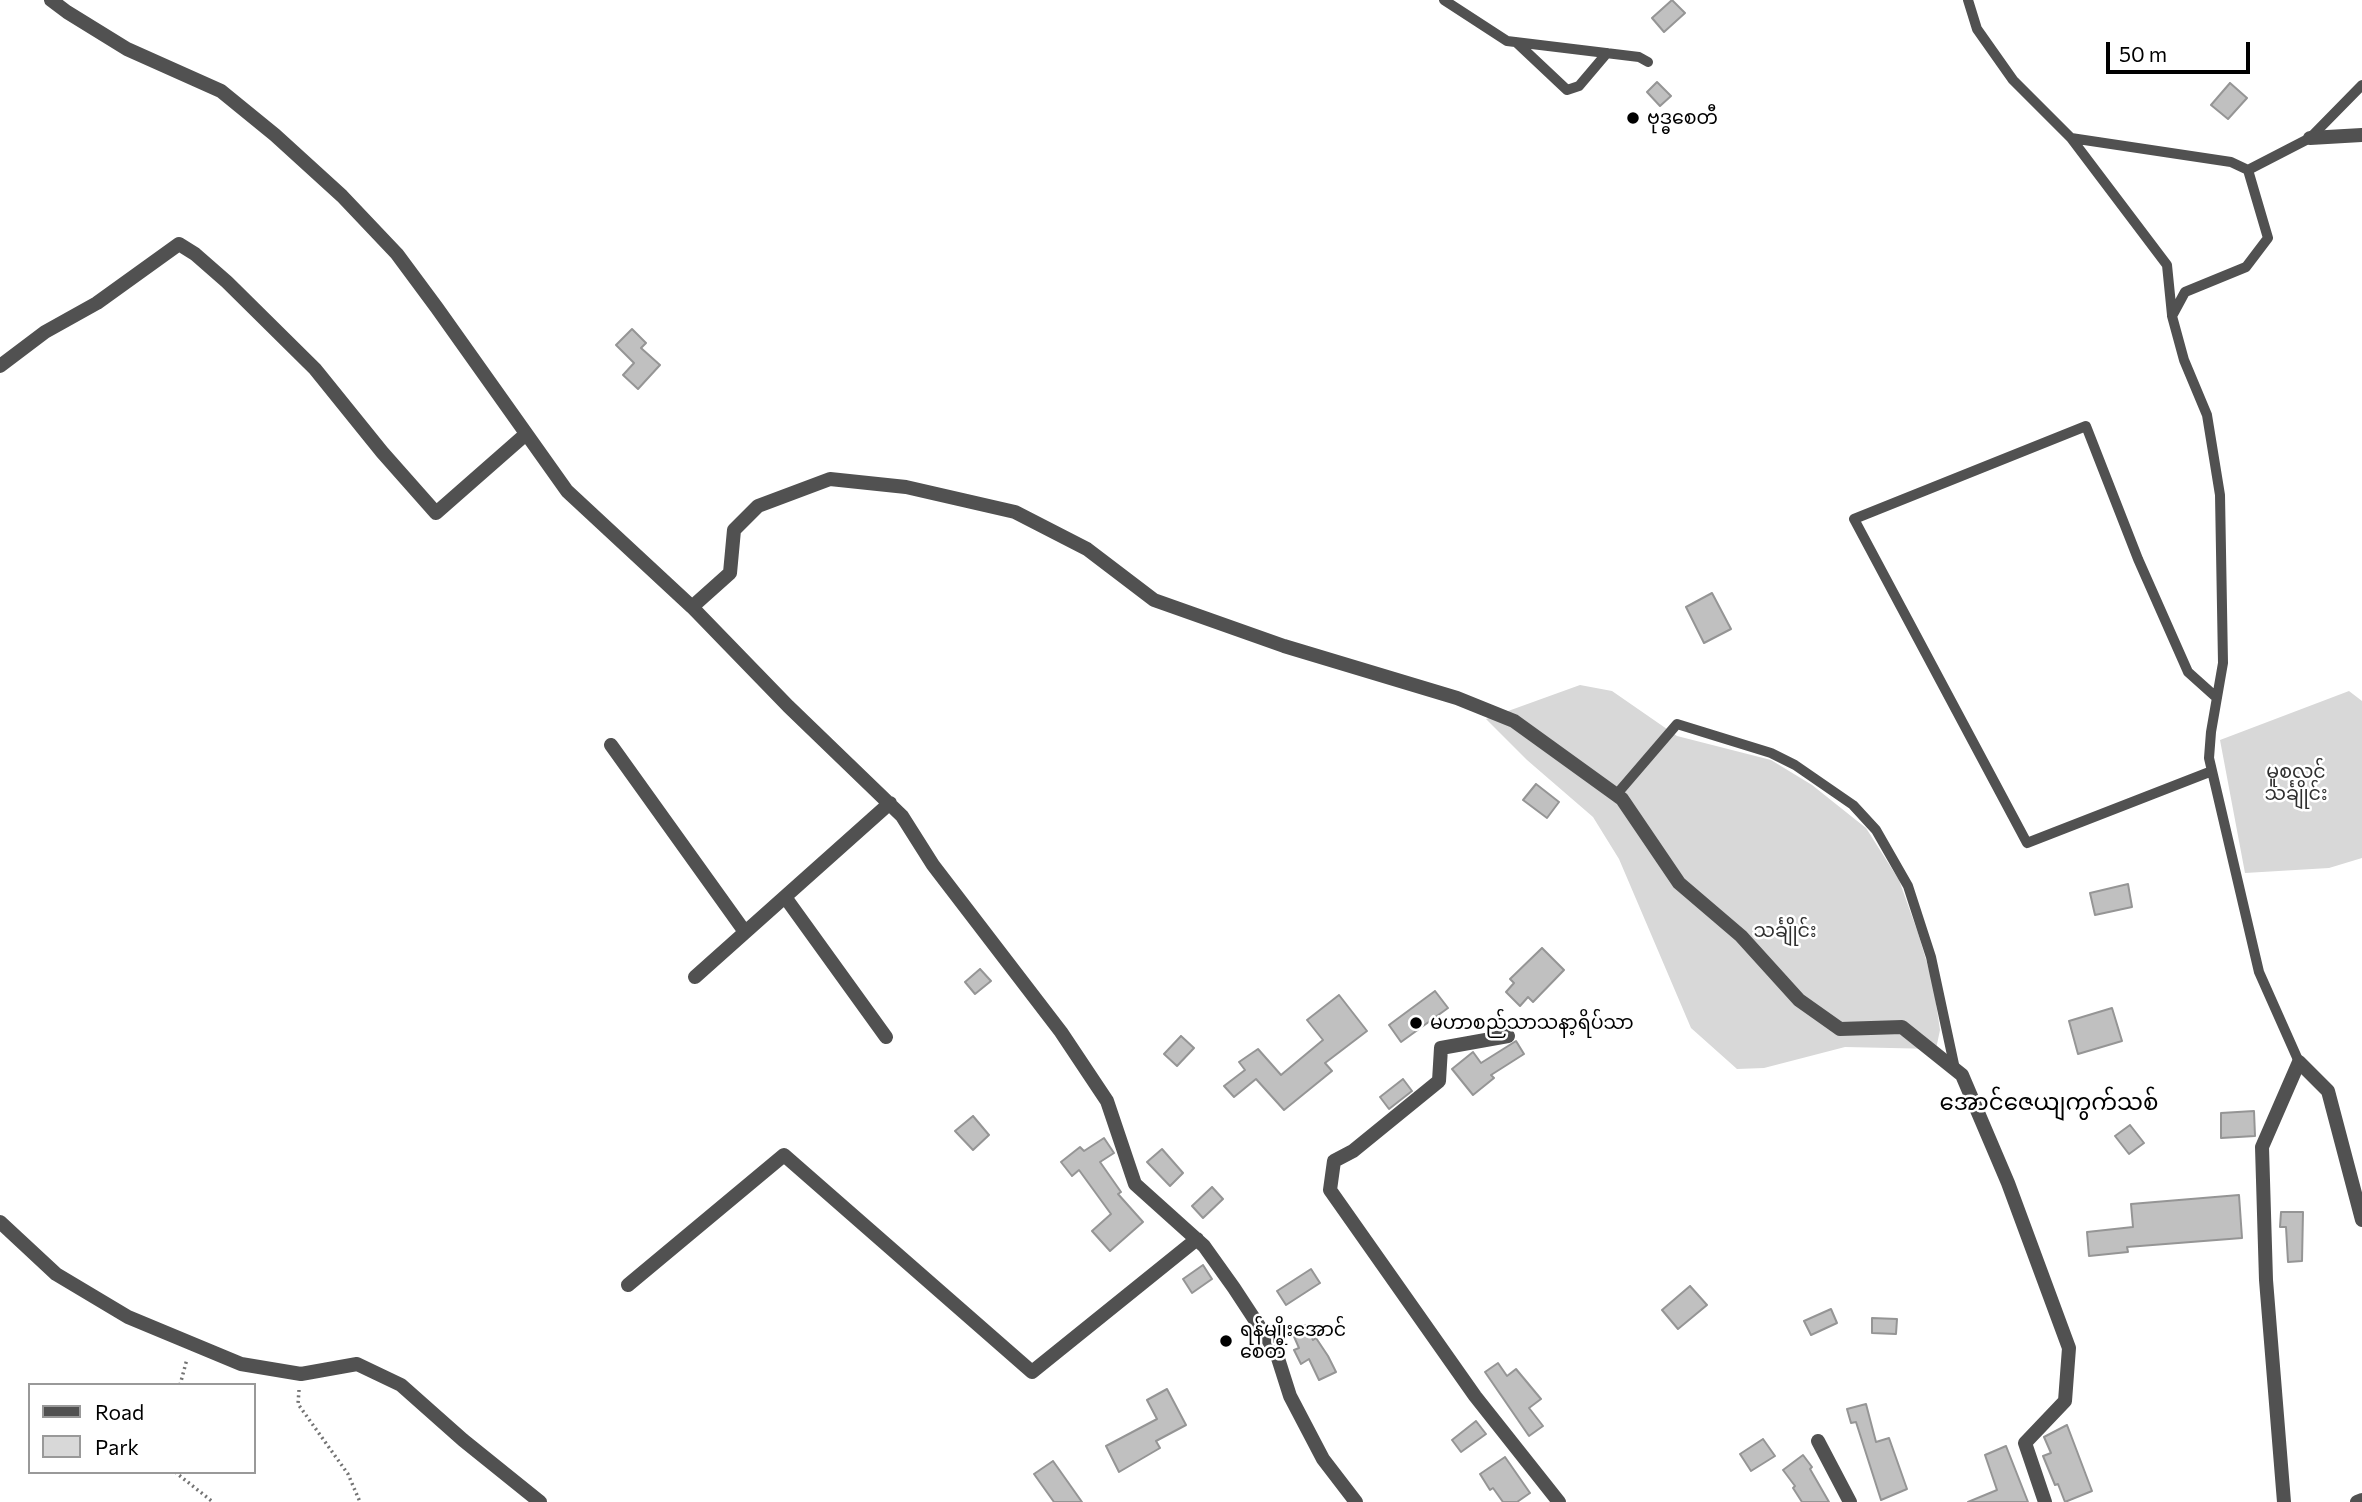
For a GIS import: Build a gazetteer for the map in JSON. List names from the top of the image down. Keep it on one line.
{"districts":["အောင်ဇေယျကွက်သစ်"],"parks":["မူစလင် သင်္ချိုင်း","သင်္ချိုင်း"],"places":["ဗုဒ္ဓစေတီ","မဟာစည်သာသနာ့ရိပ်သာ","ရန်မျိုးအောင် စေတီ"],"legend":["Road","Park"],"scale_bar":"50 m"}
